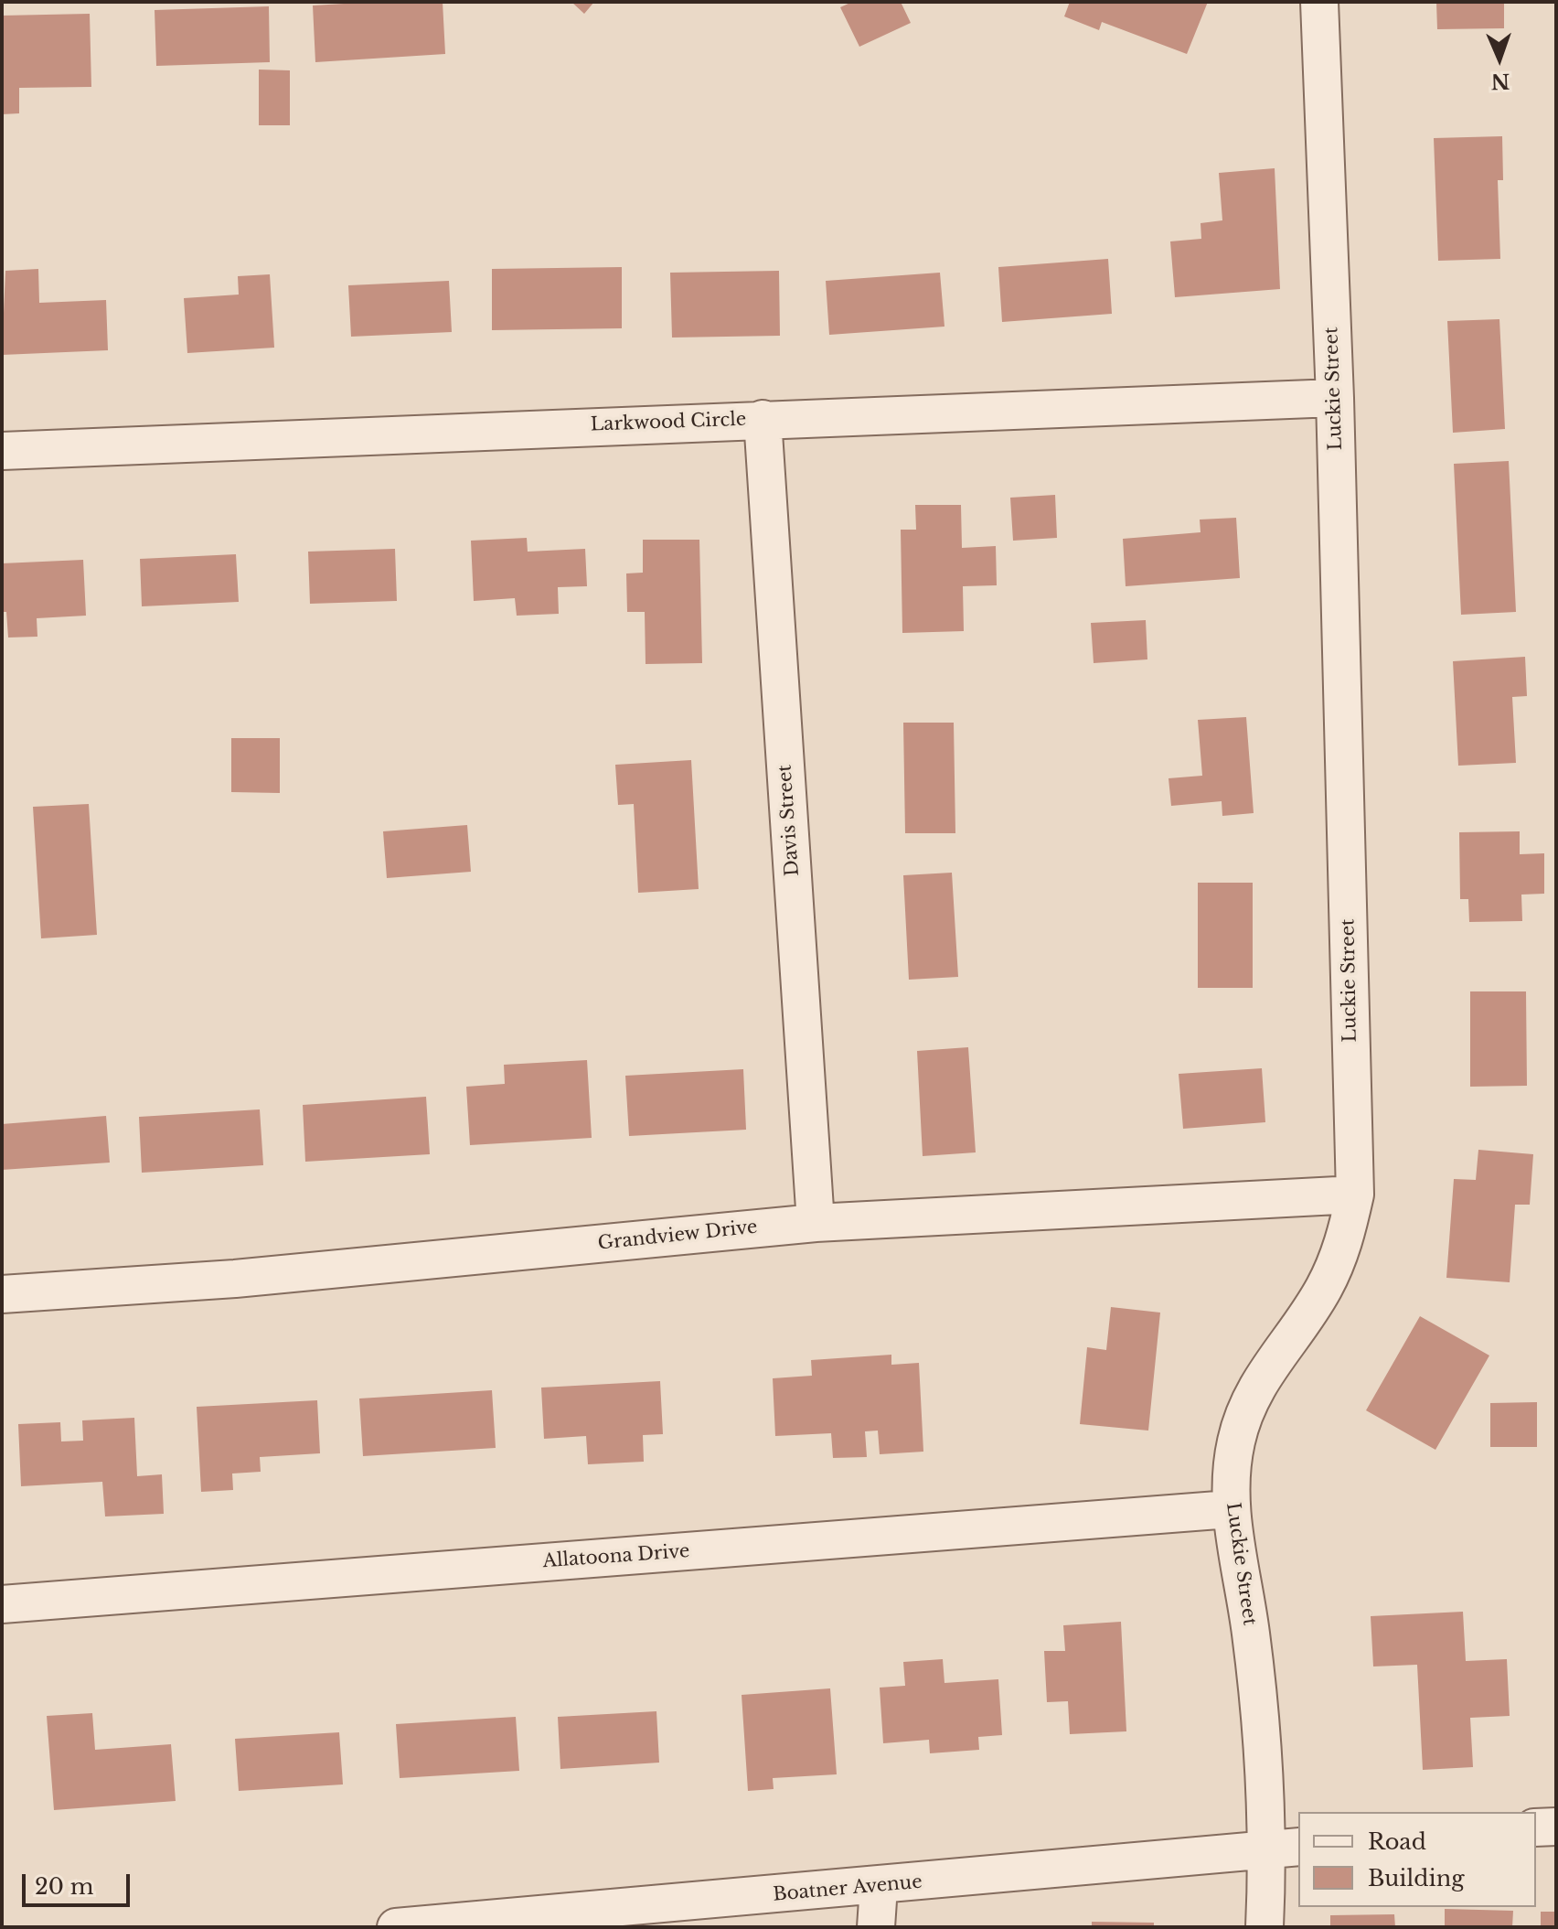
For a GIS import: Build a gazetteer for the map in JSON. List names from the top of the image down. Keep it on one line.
{"streets":{"street":["Luckie Street","Larkwood Circle","Davis Street","Grandview Drive","Allatoona Drive","Boatner Avenue"]},"crossings":[["Luckie Street","Larkwood Circle"],["Luckie Street","Grandview Drive"],["Luckie Street","Allatoona Drive"],["Luckie Street","Boatner Avenue"],["Larkwood Circle","Davis Street"],["Davis Street","Grandview Drive"]],"legend":["Road","Building"],"scale_bar":"20 m","north":"bottom"}
